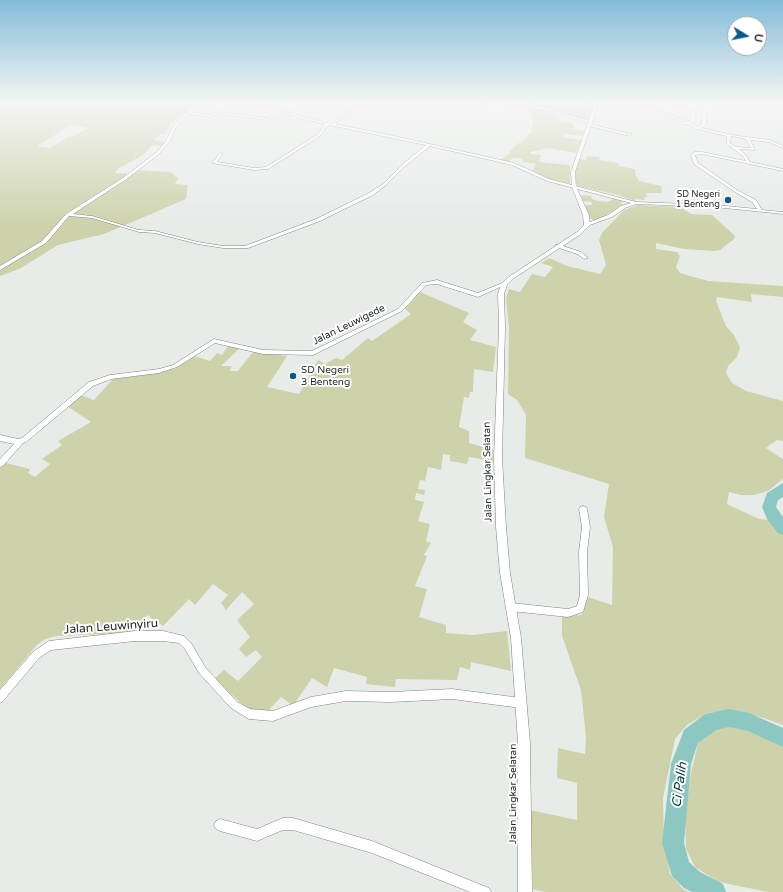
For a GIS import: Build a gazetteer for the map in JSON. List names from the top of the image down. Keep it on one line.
{"streets":{"street":["Jalan Leuwigede","Jalan Lingkar Selatan","Jalan Leuwinyiru"]},"crossings":[["Jalan Leuwigede","Jalan Lingkar Selatan"],["Jalan Lingkar Selatan","Jalan Leuwinyiru"]],"water":["Ci Palih"],"places":["SD Negeri 1 Benteng","SD Negeri 3 Benteng"],"north":"right"}
